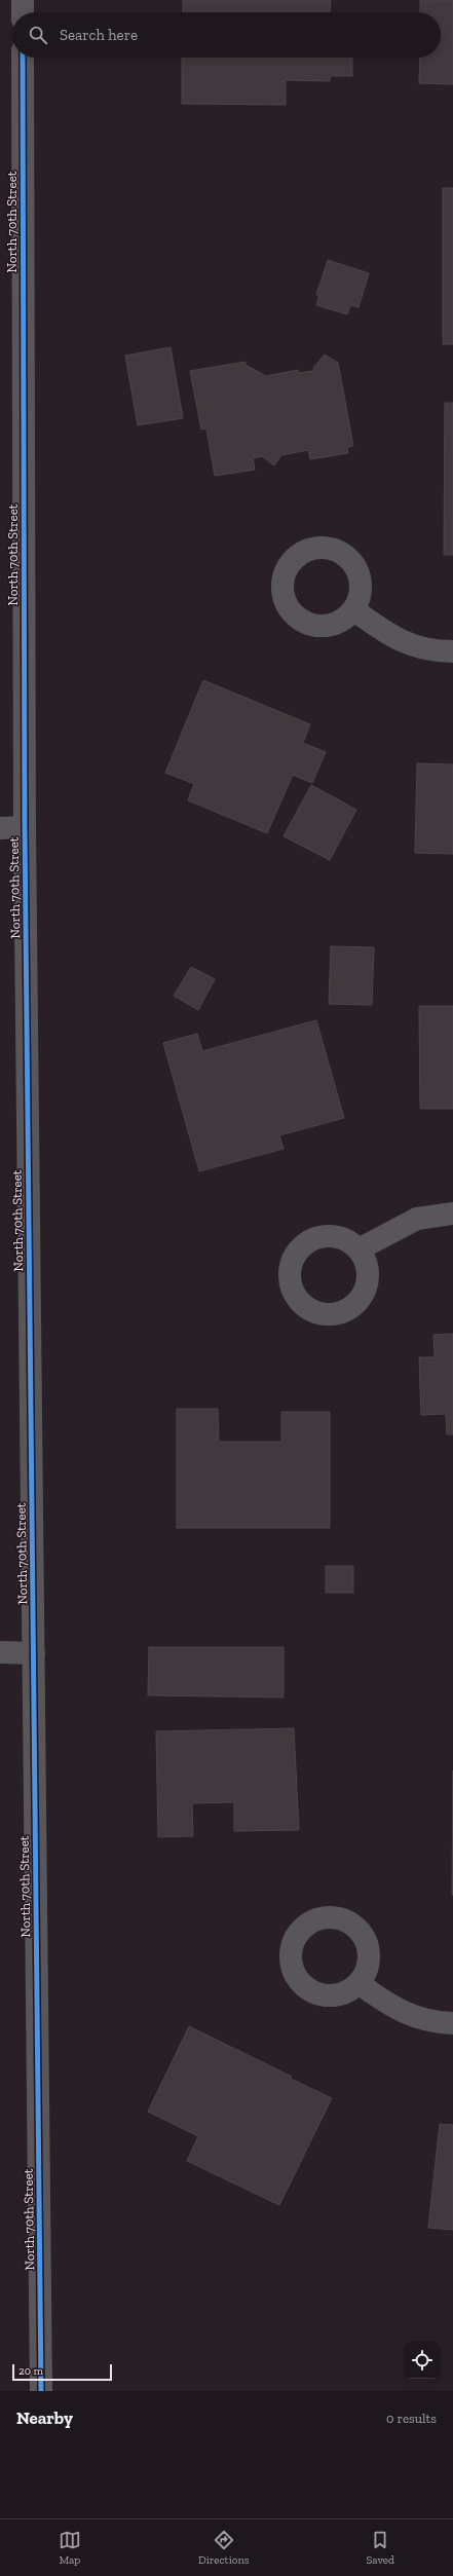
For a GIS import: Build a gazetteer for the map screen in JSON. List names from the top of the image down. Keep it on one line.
{"streets":{"street":["North 70th Street"]},"scale_bar":"20 m","page":{"search":"Search here","scale":"20 m","heading":["Nearby","0 results"],"nav":["Map","Directions","Saved"]}}
